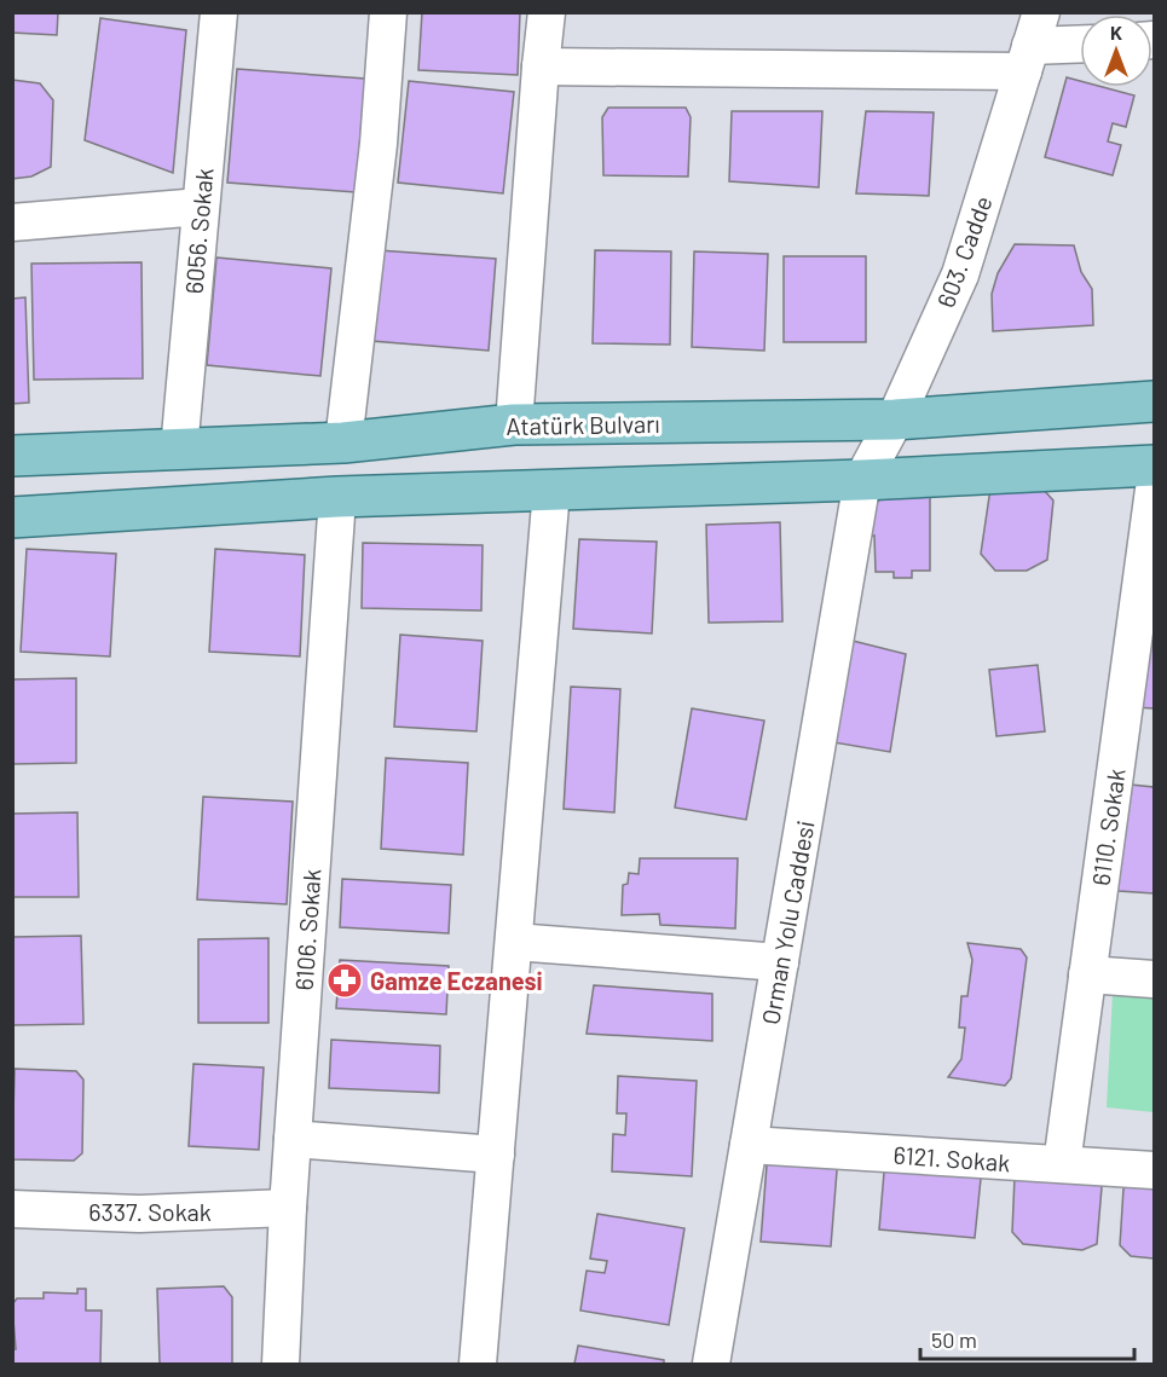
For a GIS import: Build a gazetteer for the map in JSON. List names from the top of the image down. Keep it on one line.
{"streets":{"main road":["Atatürk Bulvarı"],"street":["6056. Sokak","603. Cadde","6110. Sokak","Orman Yolu Caddesi","6106. Sokak","6121. Sokak","6337. Sokak"]},"crossings":[["6056. Sokak","Atatürk Bulvarı"],["603. Cadde","Atatürk Bulvarı"],["603. Cadde","Orman Yolu Caddesi"],["6110. Sokak","6121. Sokak"],["Orman Yolu Caddesi","6121. Sokak"],["6106. Sokak","6337. Sokak"]],"places":{"pharmacy":["Gamze Eczanesi"]},"scale_bar":"50 m","north":"top"}
